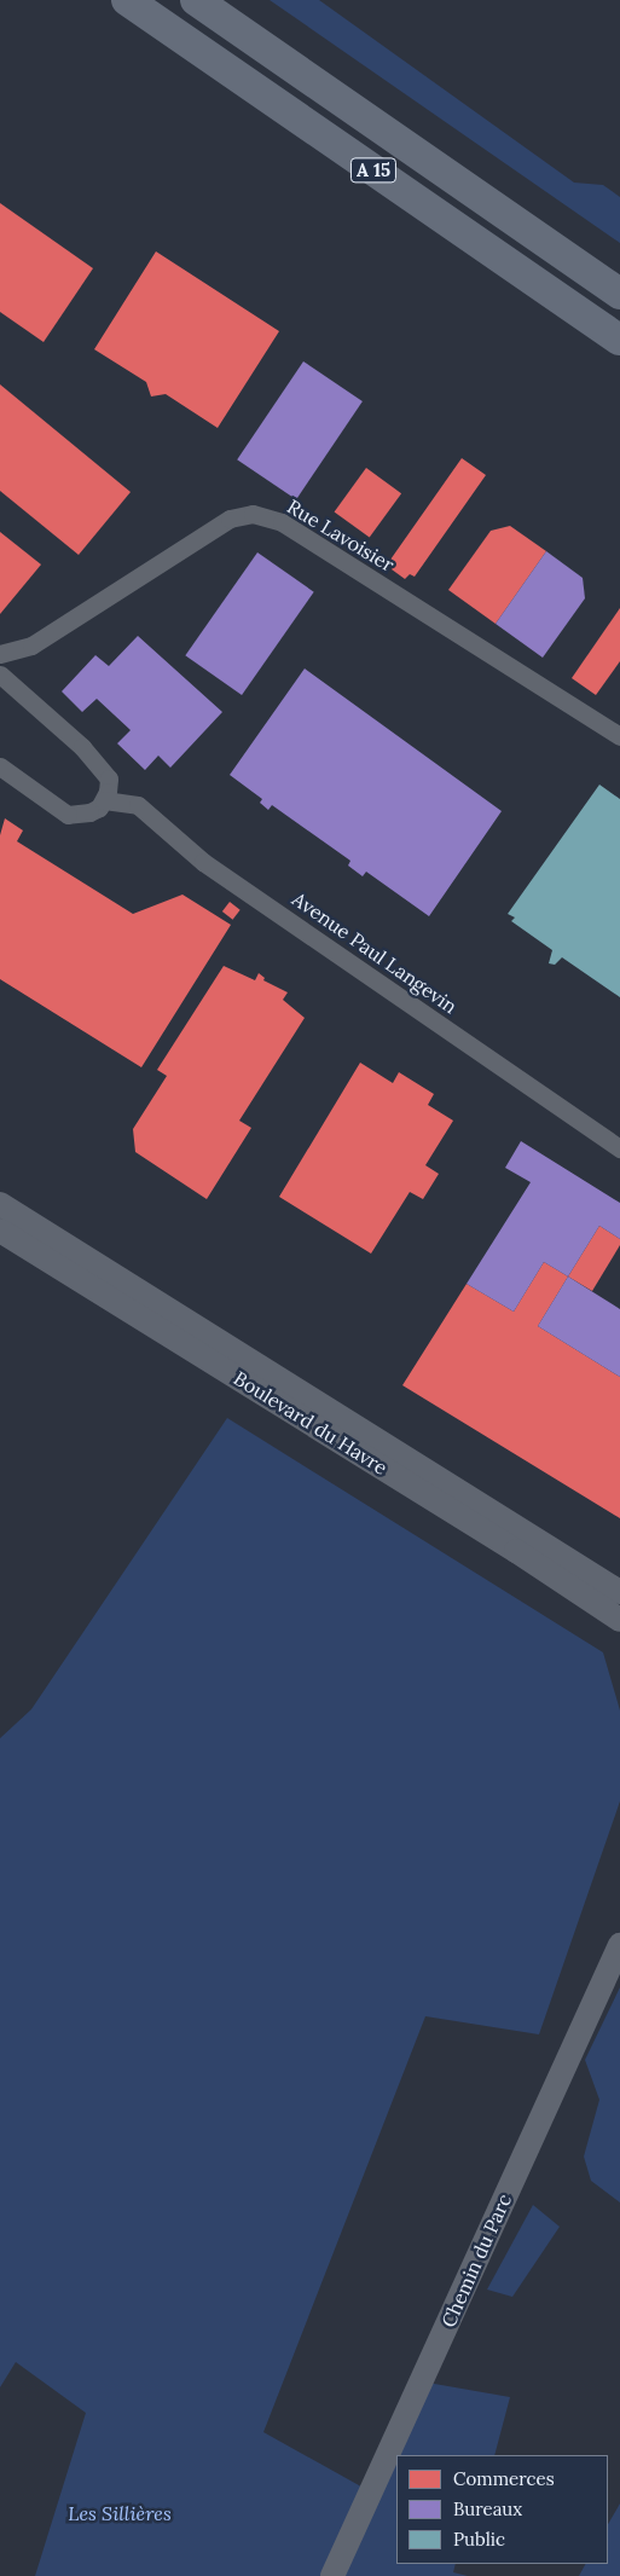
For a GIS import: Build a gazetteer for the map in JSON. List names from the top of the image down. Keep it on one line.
{"streets":{"highway":["A 15"],"main road":["Boulevard du Havre","Chemin du Parc"],"street":["Rue Lavoisier","Avenue Paul Langevin"]},"parks":["Les Sillières"],"legend":["Commerces","Bureaux","Public"]}
